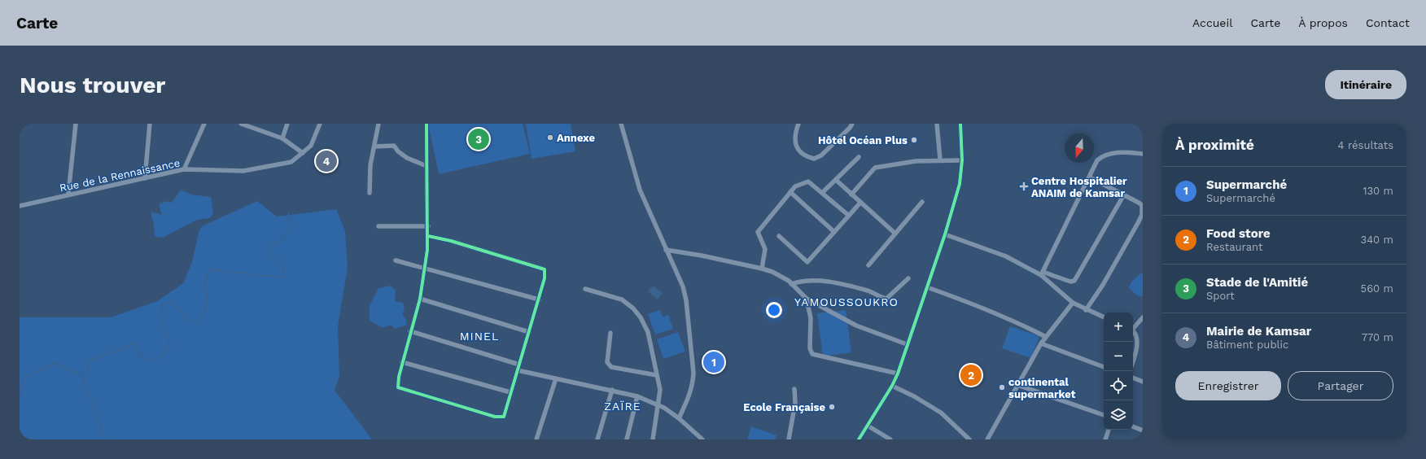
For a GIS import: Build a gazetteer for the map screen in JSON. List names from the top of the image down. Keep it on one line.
{"streets":{"street":["Rue de la Rennaissance"]},"districts":["YAMOUSSOUKRO","MINEL","ZAÏRE"],"places":{"other":["Annexe","Hôtel Océan Plus","continental supermarket","Ecole Française"],"health":["Centre Hospitalier ANAIM de Kamsar"]},"north":"bottom","page":{"header":"Carte","nav":["Accueil","Carte","À propos","Contact"],"buttons":["Itinéraire",["Enregistrer","Partager"]],"title":"Nous trouver","heading":["À proximité","4 résultats"],"pins":["3","4","1","2"],"list":[{"mark":"1","name":"Supermarché","note":"Supermarché","value":"130 m"},{"mark":"2","name":"Food store","note":"Restaurant","value":"340 m"},{"mark":"3","name":"Stade de l'Amitié","note":"Sport","value":"560 m"},{"mark":"4","name":"Mairie de Kamsar","note":"Bâtiment public","value":"770 m"}],"map_buttons":["+","−"]}}
